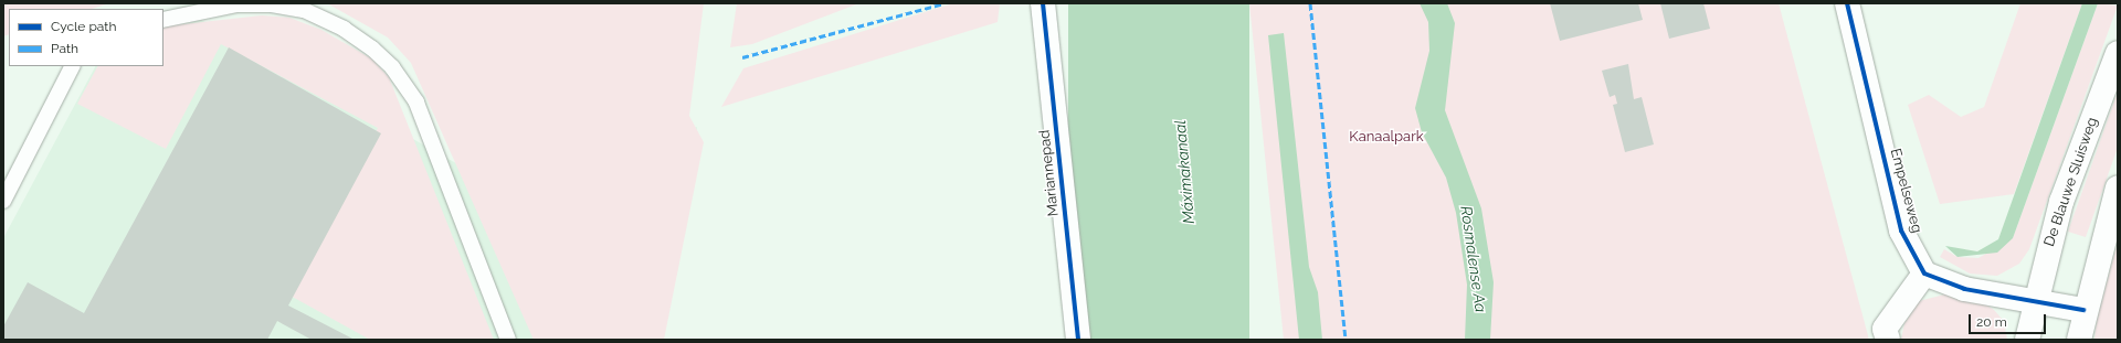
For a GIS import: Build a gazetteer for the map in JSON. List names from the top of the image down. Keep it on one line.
{"streets":{"street":["Mariannepad","De Blauwe Sluisweg","Empelseweg"]},"water":["Máximakanaal","Rosmalense Aa"],"parks":["Kanaalpark"],"legend":["Cycle path","Path"],"scale_bar":"20 m"}
